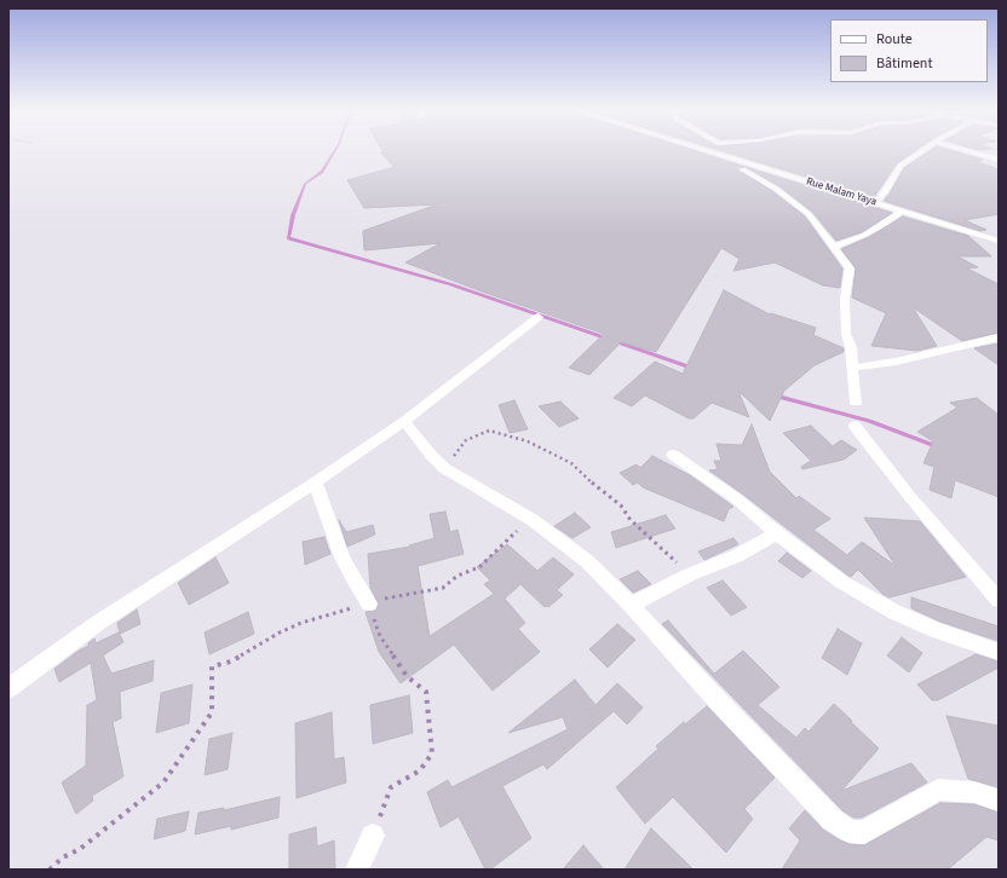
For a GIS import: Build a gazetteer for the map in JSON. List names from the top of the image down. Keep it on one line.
{"streets":{"street":["Rue Malam Yaya"]},"legend":["Route","Bâtiment"]}
